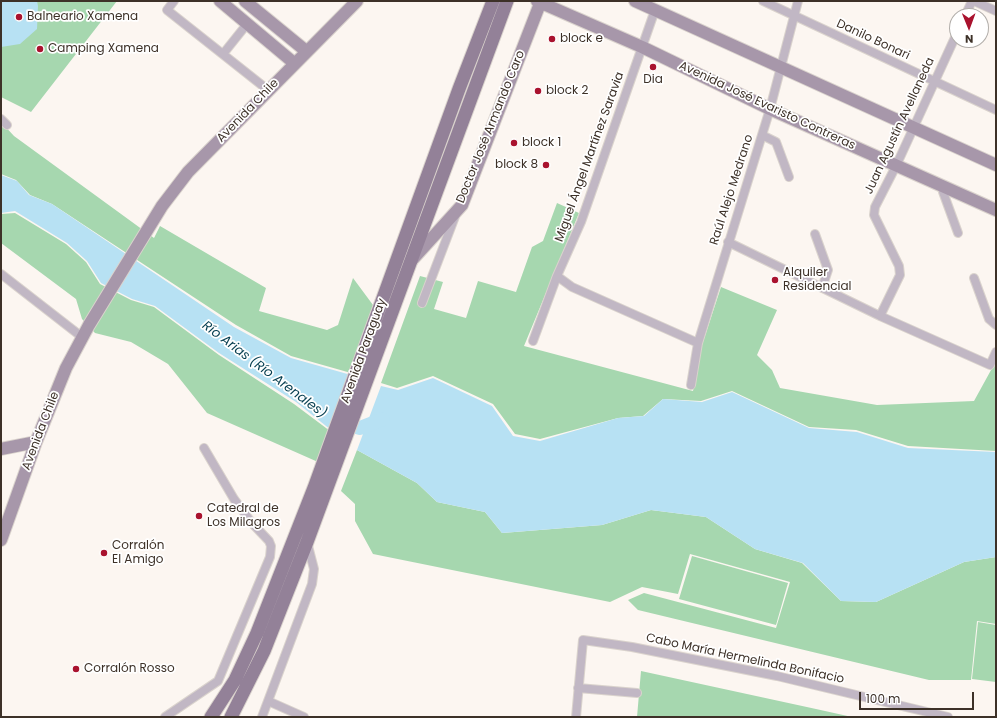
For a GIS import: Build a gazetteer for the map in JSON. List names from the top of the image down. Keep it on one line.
{"streets":{"main road":["Avenida Paraguay"],"street":["Danilo Bonari","Avenida José Evaristo Contreras","Avenida Chile","Juan Agustín Avellaneda","Doctor José Armando Caro","Miguel Ángel Martínez Saravia","Raúl Alejo Medrano","Cabo María Hermelinda Bonifacio"]},"crossings":[["Danilo Bonari","Juan Agustín Avellaneda"],["Danilo Bonari","Raúl Alejo Medrano"],["Avenida José Evaristo Contreras","Juan Agustín Avellaneda"],["Avenida José Evaristo Contreras","Doctor José Armando Caro"],["Avenida José Evaristo Contreras","Miguel Ángel Martínez Saravia"],["Avenida José Evaristo Contreras","Raúl Alejo Medrano"],["Doctor José Armando Caro","Avenida Paraguay"]],"water":["Río Arias (Río Arenales)"],"places":["Balneario Xamena","block e","Camping Xamena","Dia","block 2","block 1","block 8","Alquiler Residencial","Catedral de Los Milagros","Corralón El Amigo","Corralón Rosso"],"scale_bar":"100 m","north":"bottom"}
